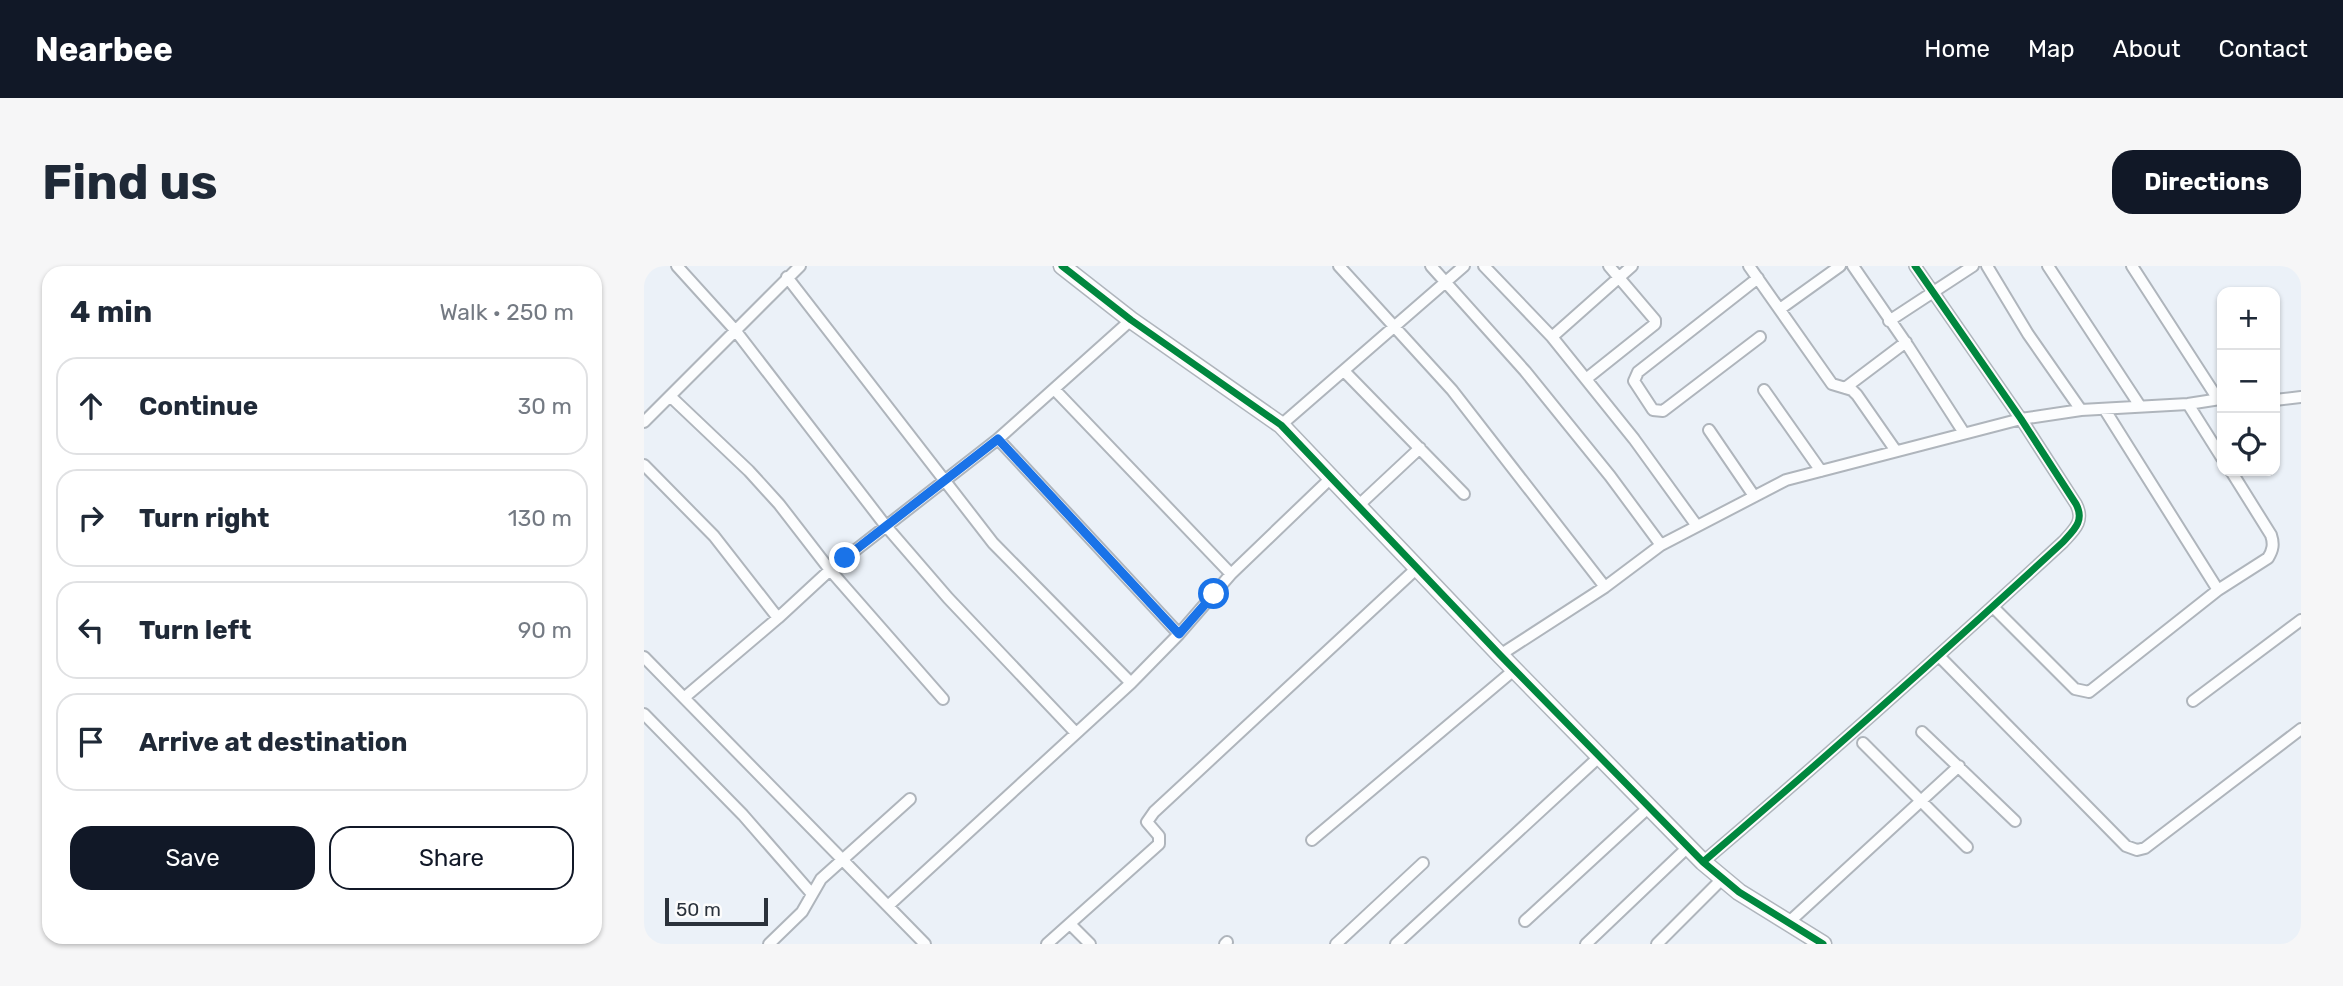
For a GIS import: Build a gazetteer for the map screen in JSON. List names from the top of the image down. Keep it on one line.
{"scale_bar":"50 m","page":{"header":"Nearbee","nav":["Home","Map","About","Contact"],"buttons":["Directions",["Save","Share"]],"title":"Find us","heading":["4 min","Walk · 250 m"],"map_buttons":["+","−"],"list":[["Continue","30 m"],["Turn right","130 m"],["Turn left","90 m"],"Arrive at destination"],"scale":"50 m"}}
